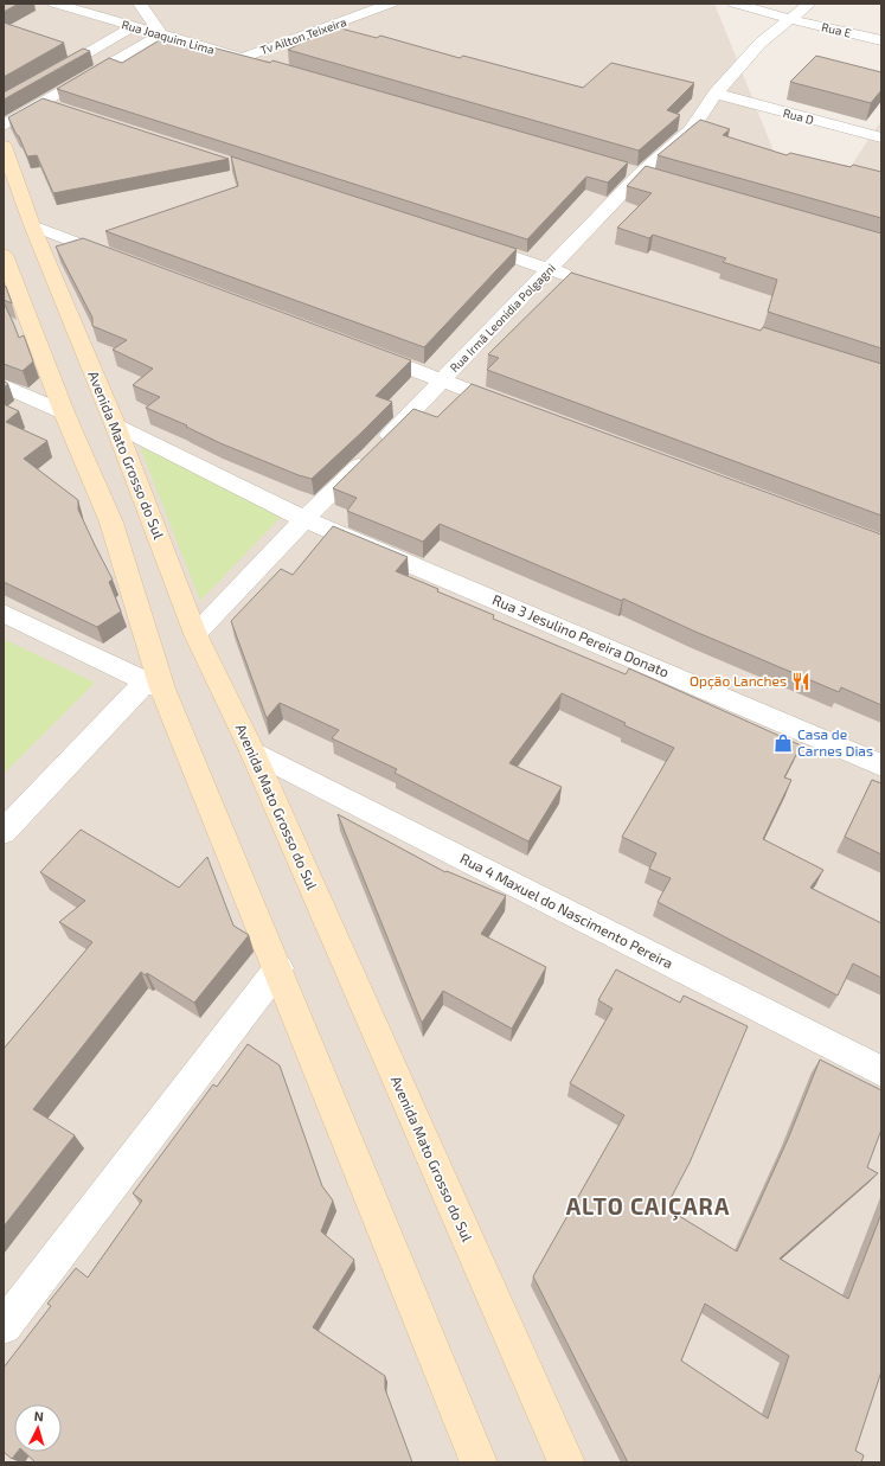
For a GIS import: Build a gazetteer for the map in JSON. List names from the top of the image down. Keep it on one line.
{"streets":{"main road":["Avenida Mato Grosso do Sul"],"street":["Rua E","Tv Ailton Teixeira","Rua Joaquim Lima","Rua D","Rua Irmã Leonidia Polgagni","Rua 3 Jesulino Pereira Donato","Rua 4 Maxuel do Nascimento Pereira"]},"crossings":[["Rua E","Rua Irmã Leonidia Polgagni"],["Tv Ailton Teixeira","Rua Joaquim Lima"],["Rua D","Rua Irmã Leonidia Polgagni"],["Rua Irmã Leonidia Polgagni","Avenida Mato Grosso do Sul"],["Rua Irmã Leonidia Polgagni","Rua 3 Jesulino Pereira Donato"],["Avenida Mato Grosso do Sul","Rua 3 Jesulino Pereira Donato"],["Avenida Mato Grosso do Sul","Rua 4 Maxuel do Nascimento Pereira"]],"districts":["ALTO CAIÇARA"],"places":{"restaurant":["Opção Lanches"],"shop":["Casa de Carnes Dias"]},"north":"top"}
